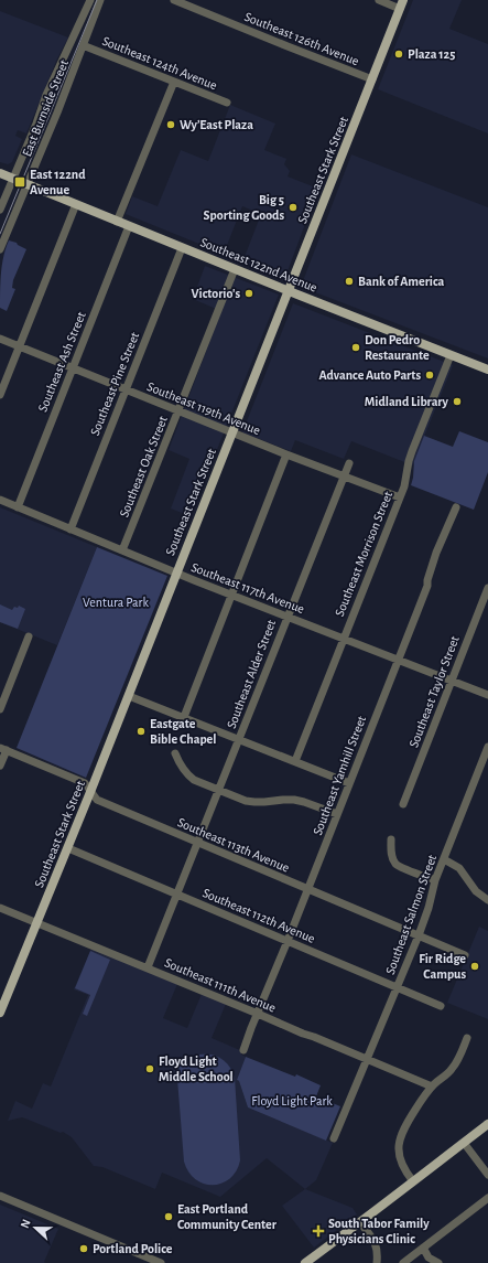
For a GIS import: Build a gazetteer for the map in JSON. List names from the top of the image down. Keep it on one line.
{"streets":{"main road":["Southeast Stark Street","Southeast 122nd Avenue"],"street":["Southeast 126th Avenue","Southeast 124th Avenue","East Burnside Street","Southeast Ash Street","Southeast Pine Street","Southeast 119th Avenue","Southeast Oak Street","Southeast Morrison Street","Southeast 117th Avenue","Southeast Alder Street","Southeast Taylor Street","Southeast Yamhill Street","Southeast 113th Avenue","Southeast Salmon Street","Southeast 112th Avenue","Southeast 111th Avenue"]},"crossings":[["Southeast 126th Avenue","Southeast Stark Street"],["Southeast 124th Avenue","East Burnside Street"],["East Burnside Street","Southeast 122nd Avenue"],["Southeast Stark Street","Southeast 122nd Avenue"],["Southeast Stark Street","Southeast 119th Avenue"],["Southeast Stark Street","Southeast 117th Avenue"],["Southeast Stark Street","Southeast 113th Avenue"],["Southeast Stark Street","Southeast 112th Avenue"],["Southeast Stark Street","Southeast 111th Avenue"],["Southeast 122nd Avenue","Southeast Ash Street"],["Southeast 122nd Avenue","Southeast Pine Street"],["Southeast 122nd Avenue","Southeast Oak Street"],["Southeast 122nd Avenue","Southeast Morrison Street"],["Southeast Ash Street","Southeast 119th Avenue"],["Southeast Ash Street","Southeast 117th Avenue"],["Southeast Pine Street","Southeast 119th Avenue"],["Southeast Pine Street","Southeast 117th Avenue"],["Southeast 119th Avenue","Southeast Oak Street"],["Southeast 119th Avenue","Southeast Morrison Street"],["Southeast 119th Avenue","Southeast Alder Street"],["Southeast Oak Street","Southeast 117th Avenue"],["Southeast Morrison Street","Southeast 117th Avenue"],["Southeast 117th Avenue","Southeast Alder Street"],["Southeast 117th Avenue","Southeast Taylor Street"],["Southeast 117th Avenue","Southeast Yamhill Street"],["Southeast Alder Street","Southeast 113th Avenue"],["Southeast Alder Street","Southeast 112th Avenue"],["Southeast Alder Street","Southeast 111th Avenue"],["Southeast Yamhill Street","Southeast 113th Avenue"],["Southeast Yamhill Street","Southeast 112th Avenue"],["Southeast Yamhill Street","Southeast 111th Avenue"],["Southeast 113th Avenue","Southeast Salmon Street"],["Southeast Salmon Street","Southeast 112th Avenue"],["Southeast Salmon Street","Southeast 111th Avenue"]],"parks":["Ventura Park","Floyd Light Park"],"places":{"other":["Plaza 125","Wy’East Plaza","Big 5 Sporting Goods","Bank of America","Victorio's","Don Pedro Restaurante","Advance Auto Parts","Midland Library","Eastgate Bible Chapel","Fir Ridge Campus","Floyd Light Middle School","East Portland Community Center","Portland Police"],"transit":["East 122nd Avenue"],"health":["South Tabor Family Physicians Clinic"]},"north":"left"}
